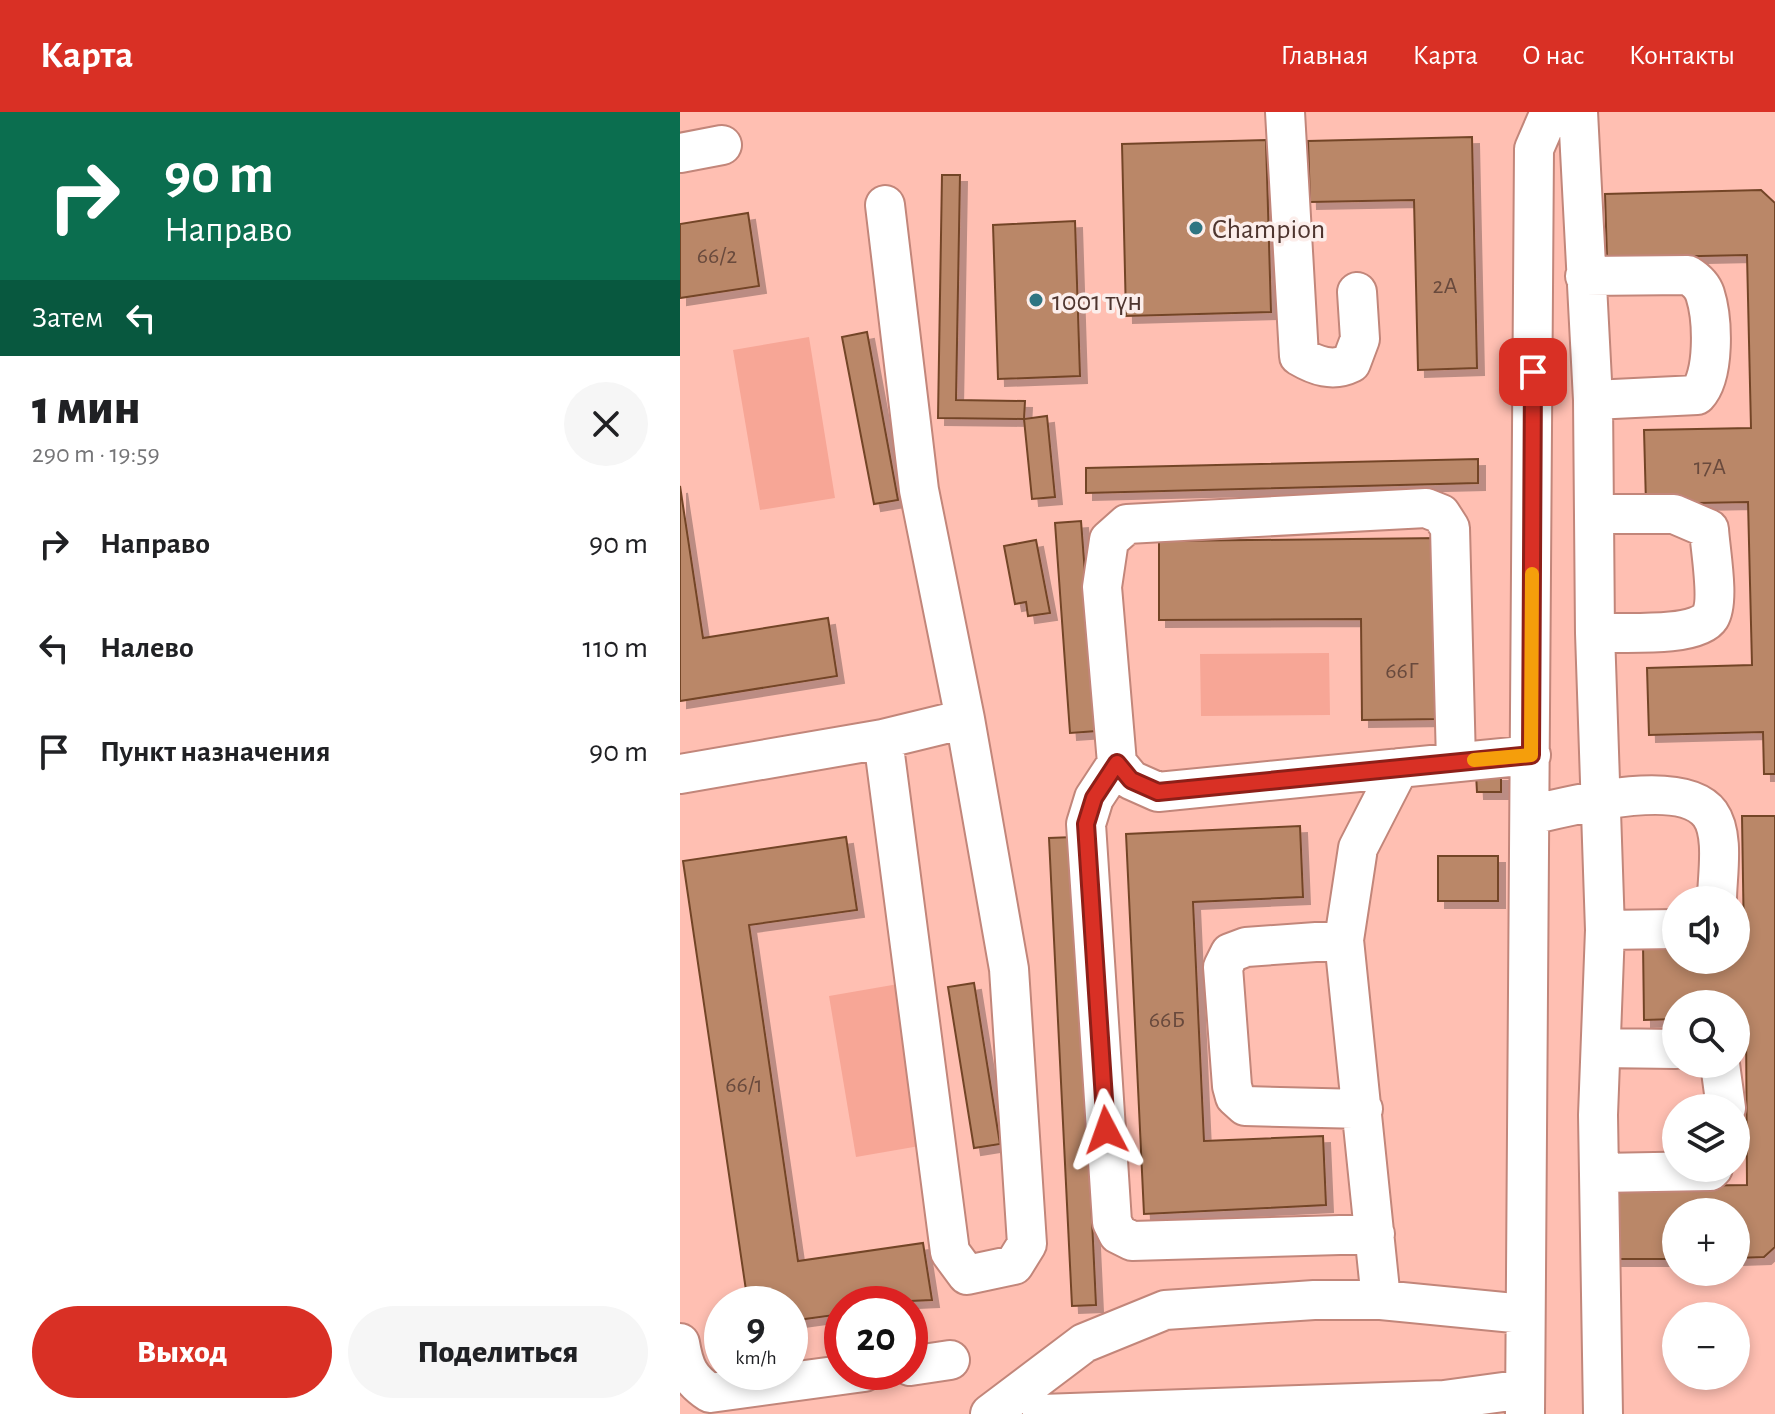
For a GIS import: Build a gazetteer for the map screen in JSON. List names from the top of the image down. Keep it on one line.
{"places":["Champion","1001 түн"],"house_numbers":["66/2","2А","17А","66Г","66Б","66/1"],"page":{"header":"Карта","nav":["Главная","Карта","О нас","Контакты"],"turn":["90 m","Направо"],"then":"Затем","heading":["1 мин","290 m · 19:59"],"list":[{"name":"Направо","value":"90 m"},{"name":"Налево","value":"110 m"},{"name":"Пункт назначения","value":"90 m"}],"map_buttons":["+","−"],"speed":"9 km/h","limit":"20","buttons":["Выход","Поделиться"]}}
